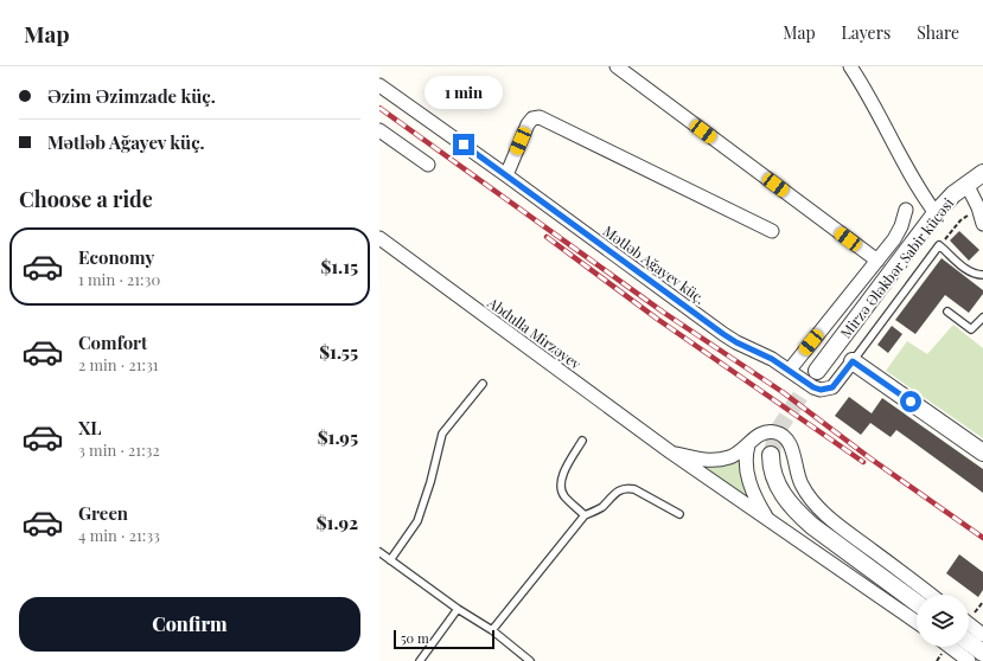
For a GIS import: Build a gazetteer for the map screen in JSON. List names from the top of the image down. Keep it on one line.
{"streets":{"street":["Mətləb Ağayev küç.","Mirzə Ələkbər Sabir küçəsi","Abdulla Mirzəyev"]},"scale_bar":"50 m","page":{"header":"Map","nav":["Map","Layers","Share"],"banner":["Əzim Əzimzade küç.","Mətləb Ağayev küç."],"bubble":"1 min","heading":"Choose a ride","list":[{"name":"Economy","note":"1 min · 21:30","value":"$1.15"},{"name":"Comfort","note":"2 min · 21:31","value":"$1.55"},{"name":"XL","note":"3 min · 21:32","value":"$1.95"},{"name":"Green","note":"4 min · 21:33","value":"$1.92"}],"buttons":"Confirm","scale":"50 m"}}
